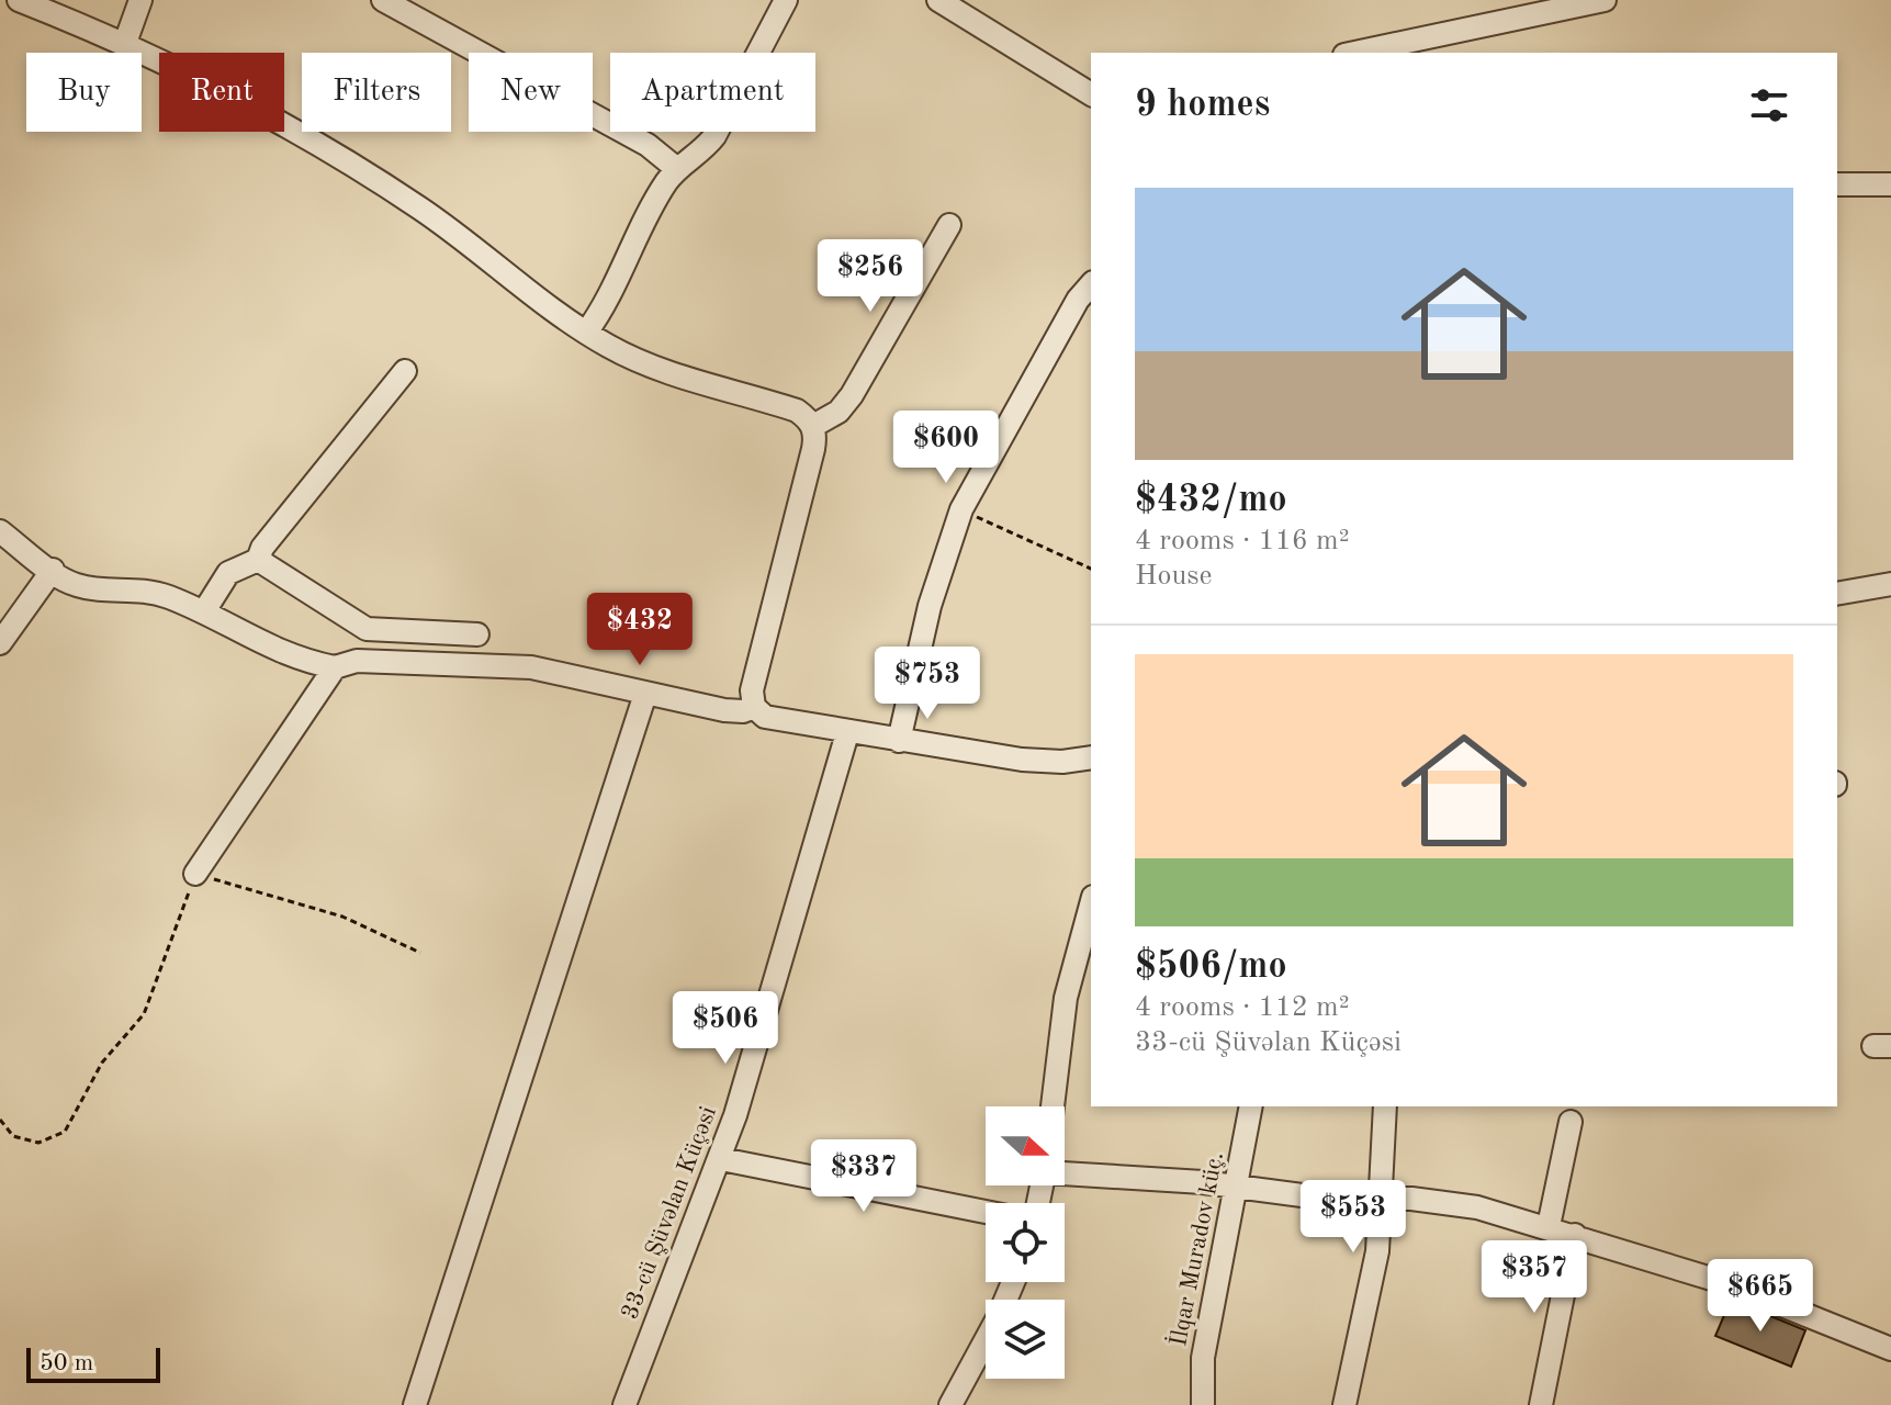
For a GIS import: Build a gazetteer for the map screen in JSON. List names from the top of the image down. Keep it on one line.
{"streets":{"street":["33-cü Şüvəlan Küçəsi","İlqar Muradov küç."]},"scale_bar":"50 m","north":"right","page":{"chip":["Buy","Rent","Filters","New","Apartment"],"heading":"9 homes","list":[{"name":"$432/mo","note":"4 rooms · 116 m² · House"},{"name":"$506/mo","note":"4 rooms · 112 m² · 33-cü Şüvəlan Küçəsi"}],"price":["$256","$600","$432","$753","$506","$337","$553","$357","$665"],"scale":"50 m"}}
